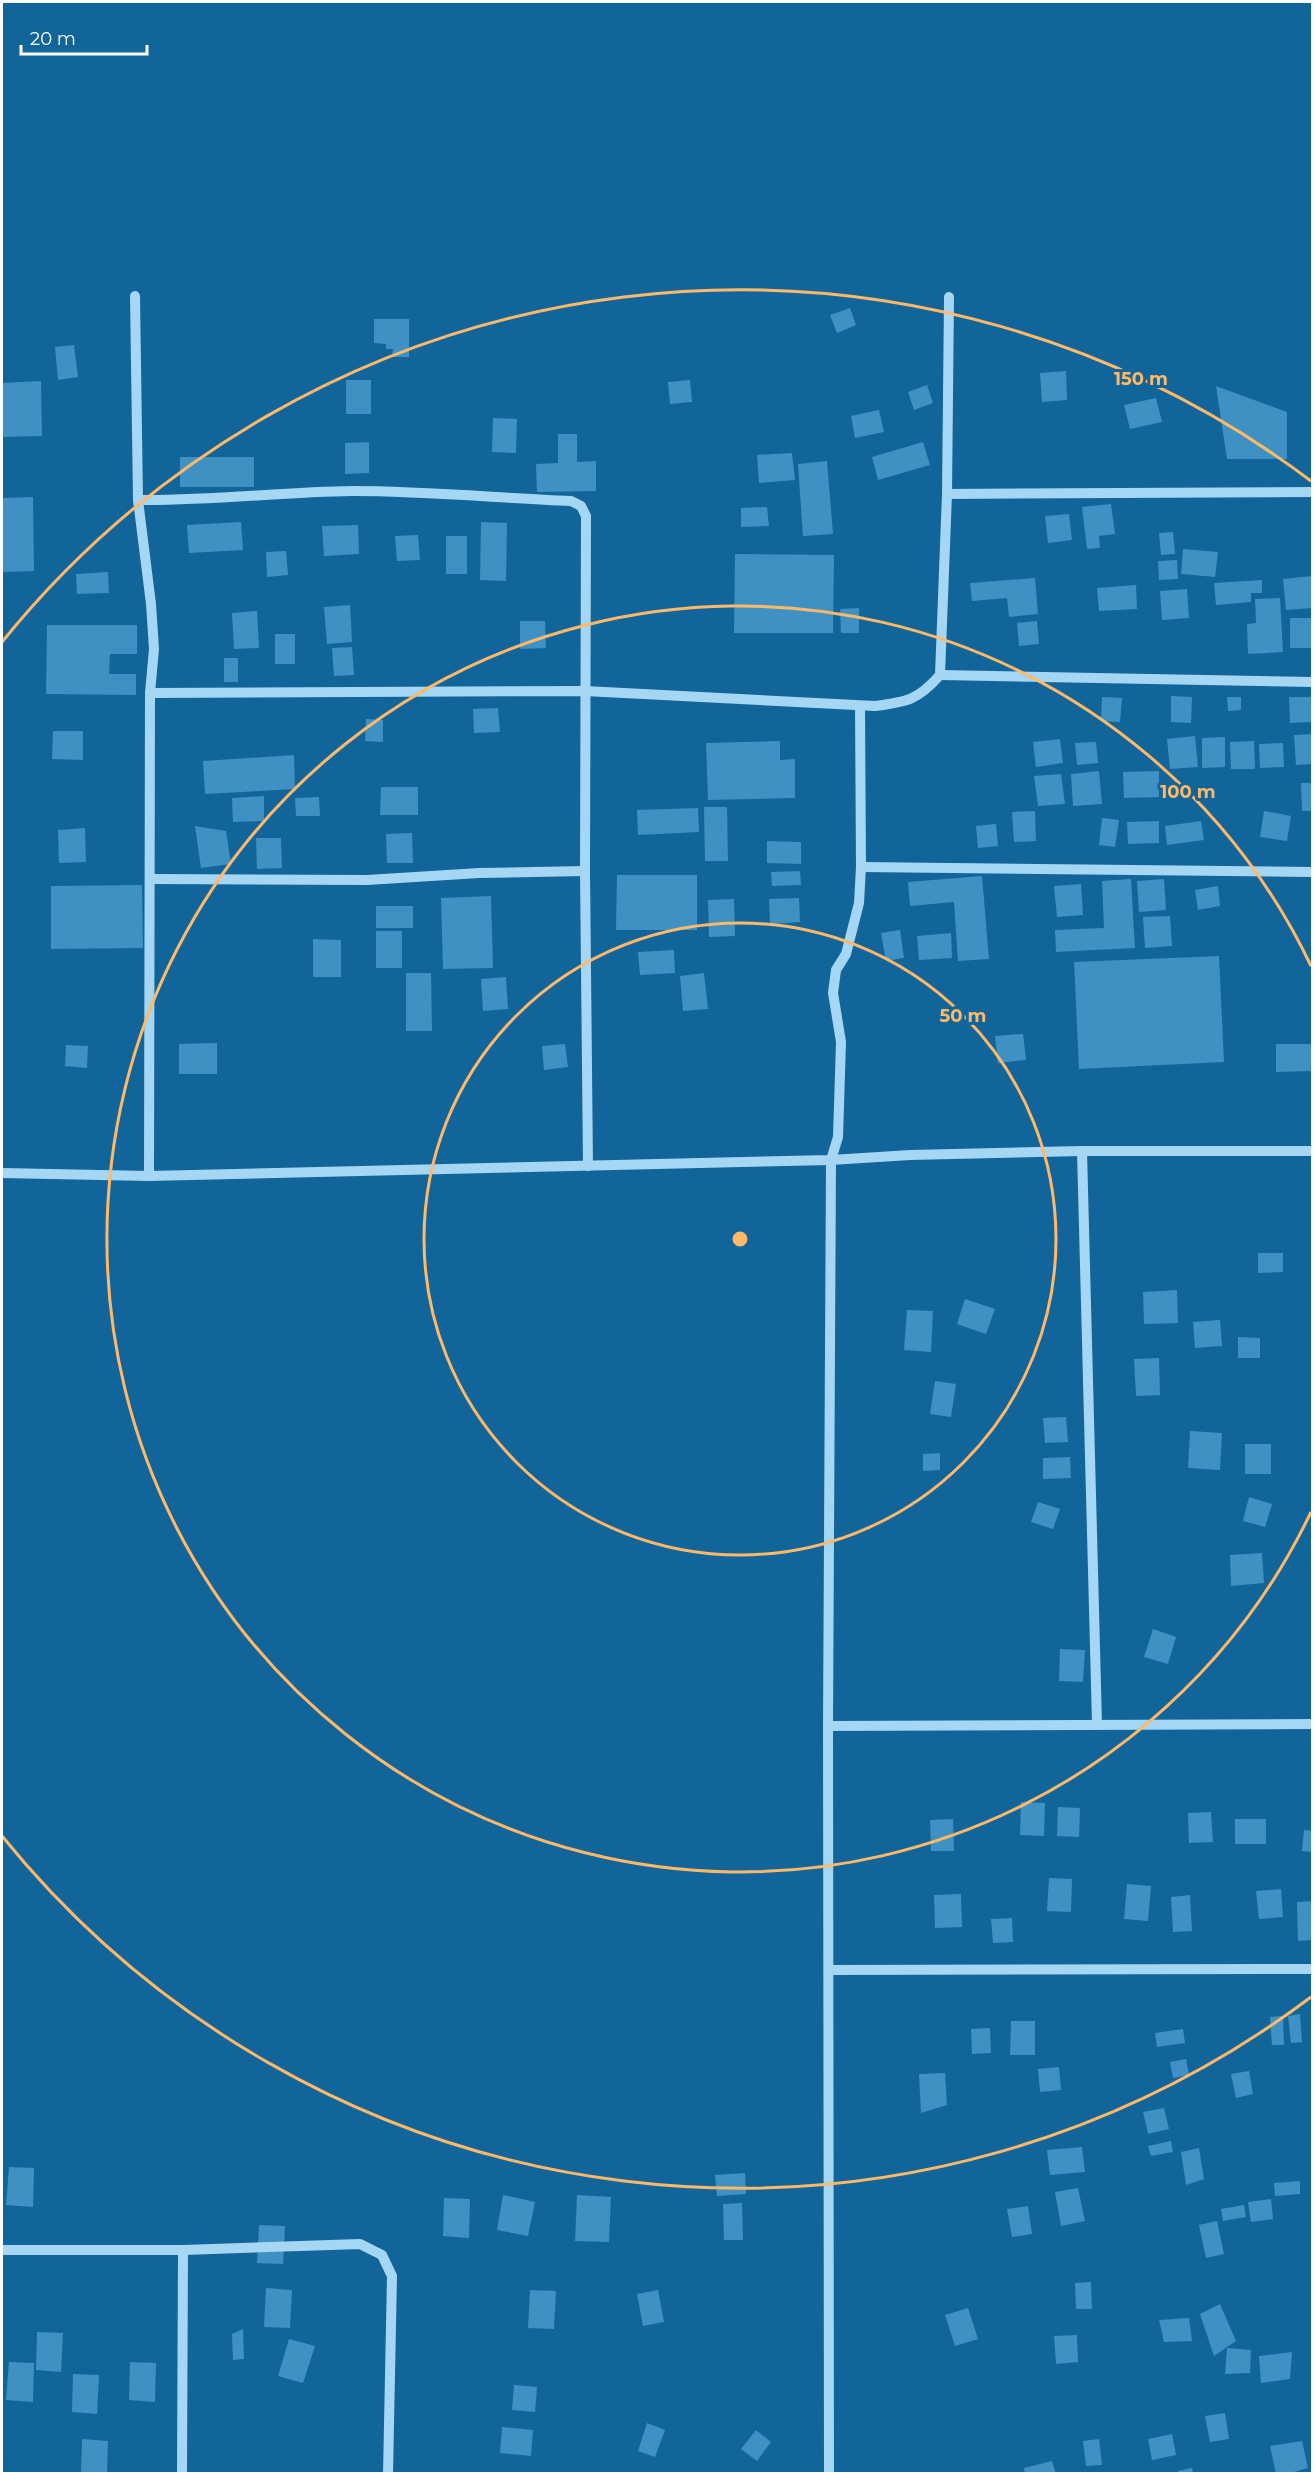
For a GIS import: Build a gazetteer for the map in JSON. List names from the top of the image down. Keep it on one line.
{"scale_bar":"20 m","rings":["150 m","100 m","50 m"]}
